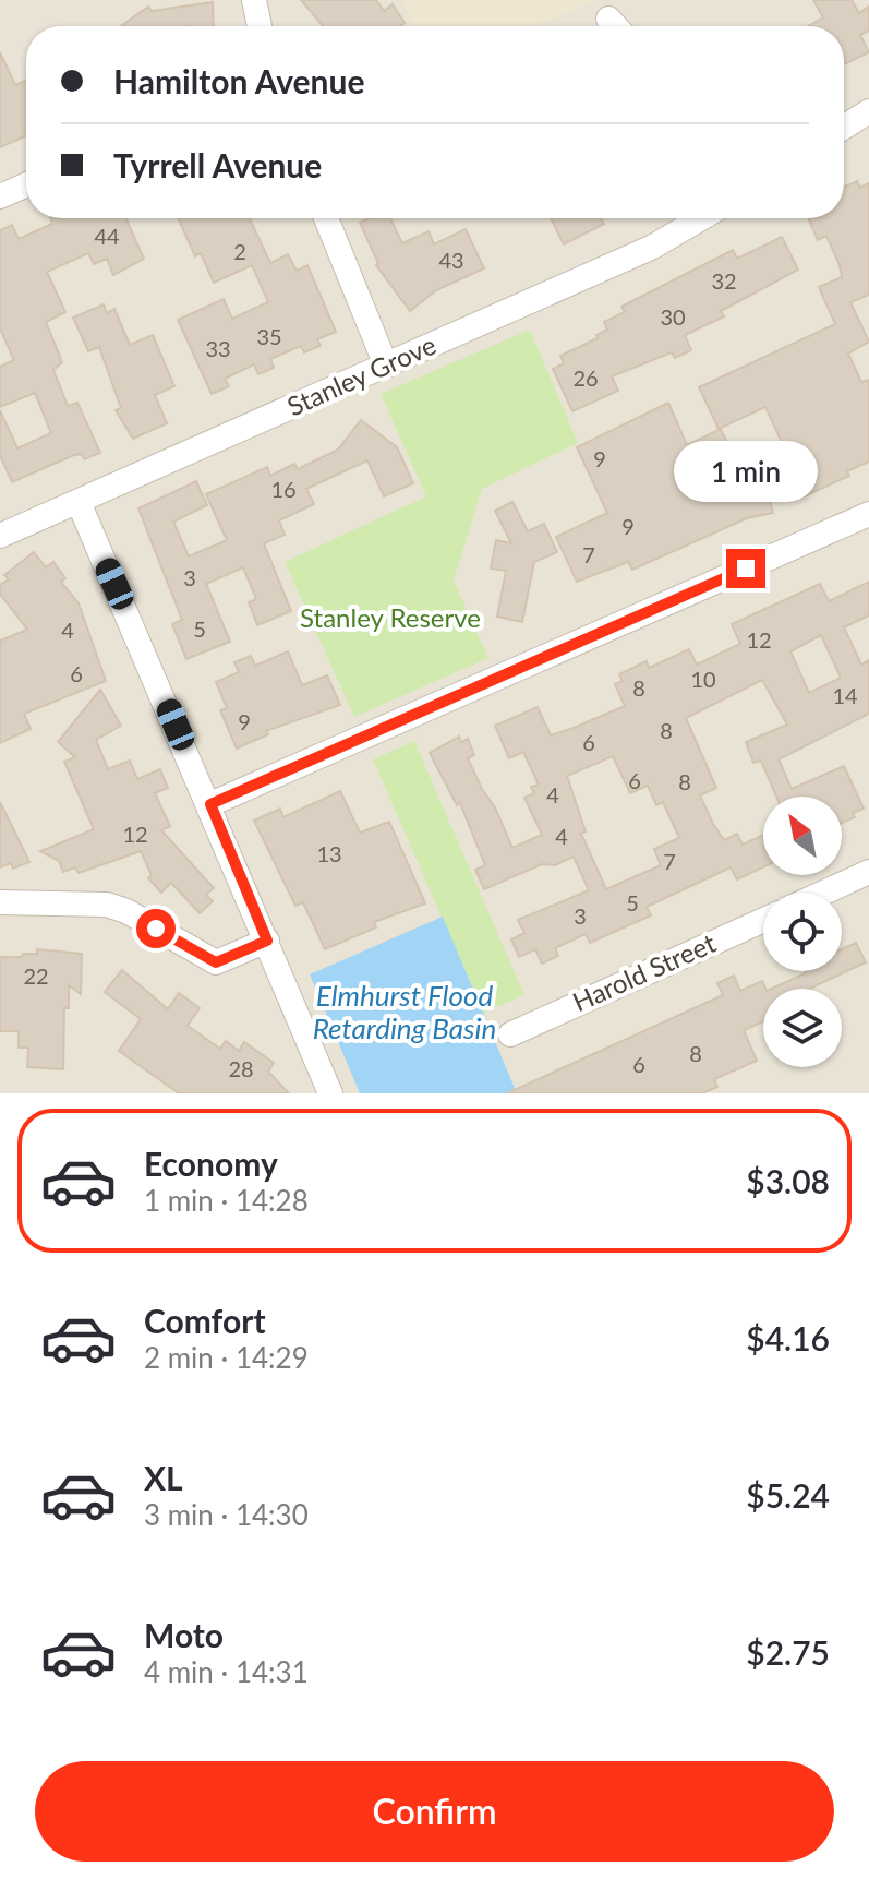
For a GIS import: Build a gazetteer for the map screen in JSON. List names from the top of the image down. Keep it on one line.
{"streets":{"street":["Stanley Grove","Harold Street"]},"water":["Elmhurst Flood Retarding Basin"],"parks":["Stanley Reserve"],"house_numbers":["44","2","43","32","30","35","33","26","9","16","9","7","3","5","4","12","6","10","8","14","9","8","6","6","8","4","12","4","13","7","5","3","22","8","6","28"],"north":"top left","page":{"banner":["Hamilton Avenue","Tyrrell Avenue"],"bubble":"1 min","list":[{"name":"Economy","note":"1 min · 14:28","value":"$3.08"},{"name":"Comfort","note":"2 min · 14:29","value":"$4.16"},{"name":"XL","note":"3 min · 14:30","value":"$5.24"},{"name":"Moto","note":"4 min · 14:31","value":"$2.75"}],"buttons":"Confirm"}}
